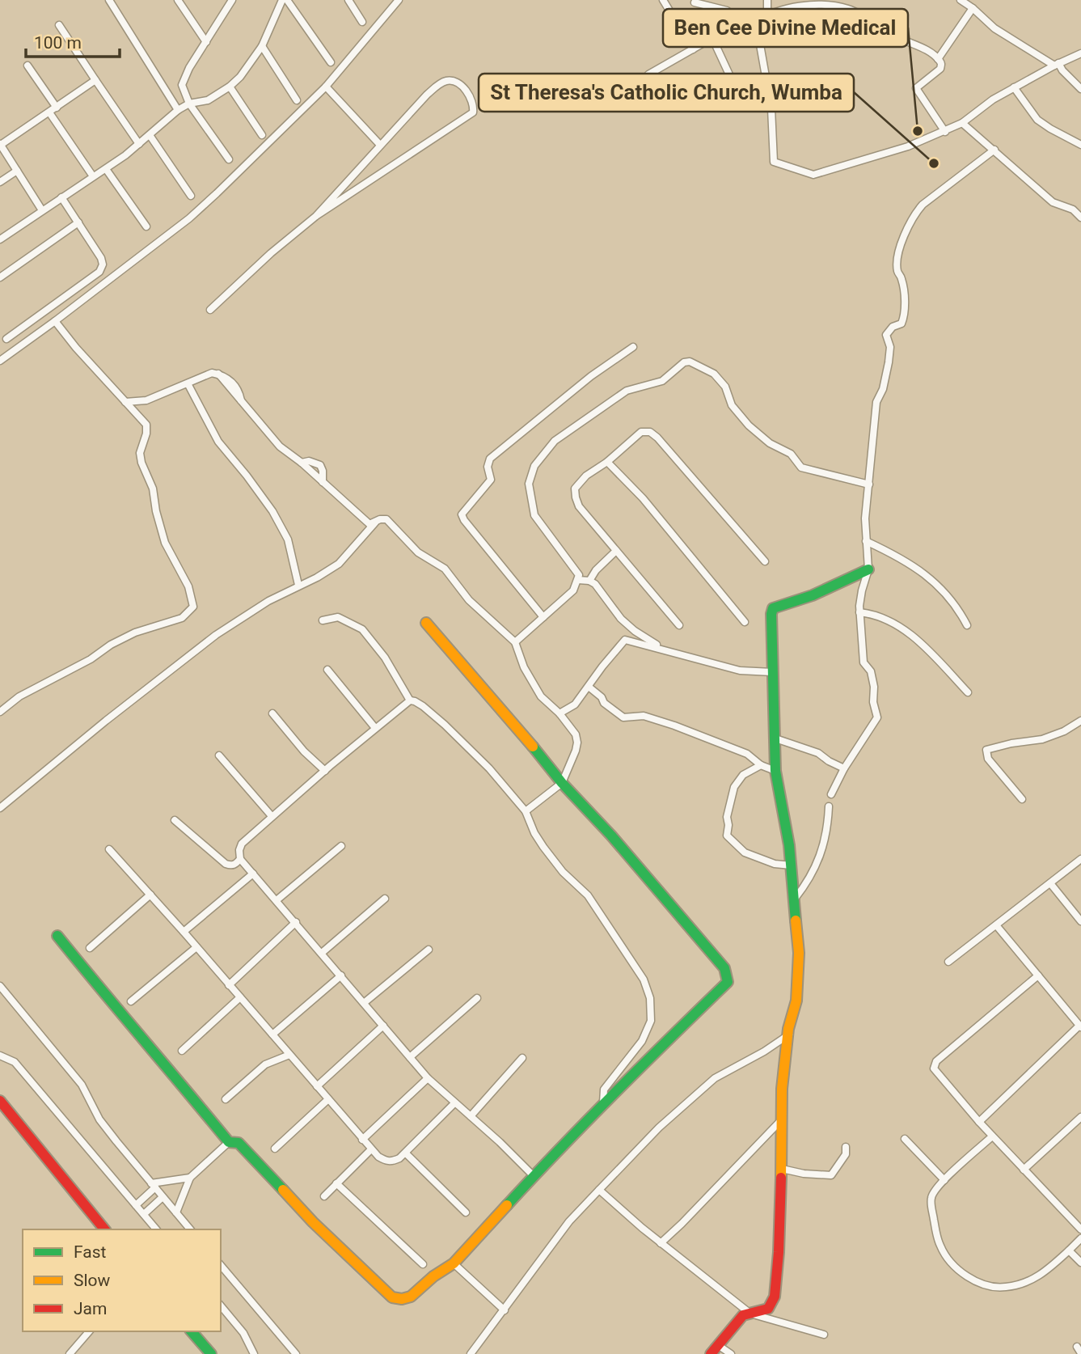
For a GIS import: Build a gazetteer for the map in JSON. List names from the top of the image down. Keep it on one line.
{"places":["Ben Cee Divine Medical","St Theresa's Catholic Church, Wumba"],"legend":["Fast","Slow","Jam"],"scale_bar":"100 m"}
